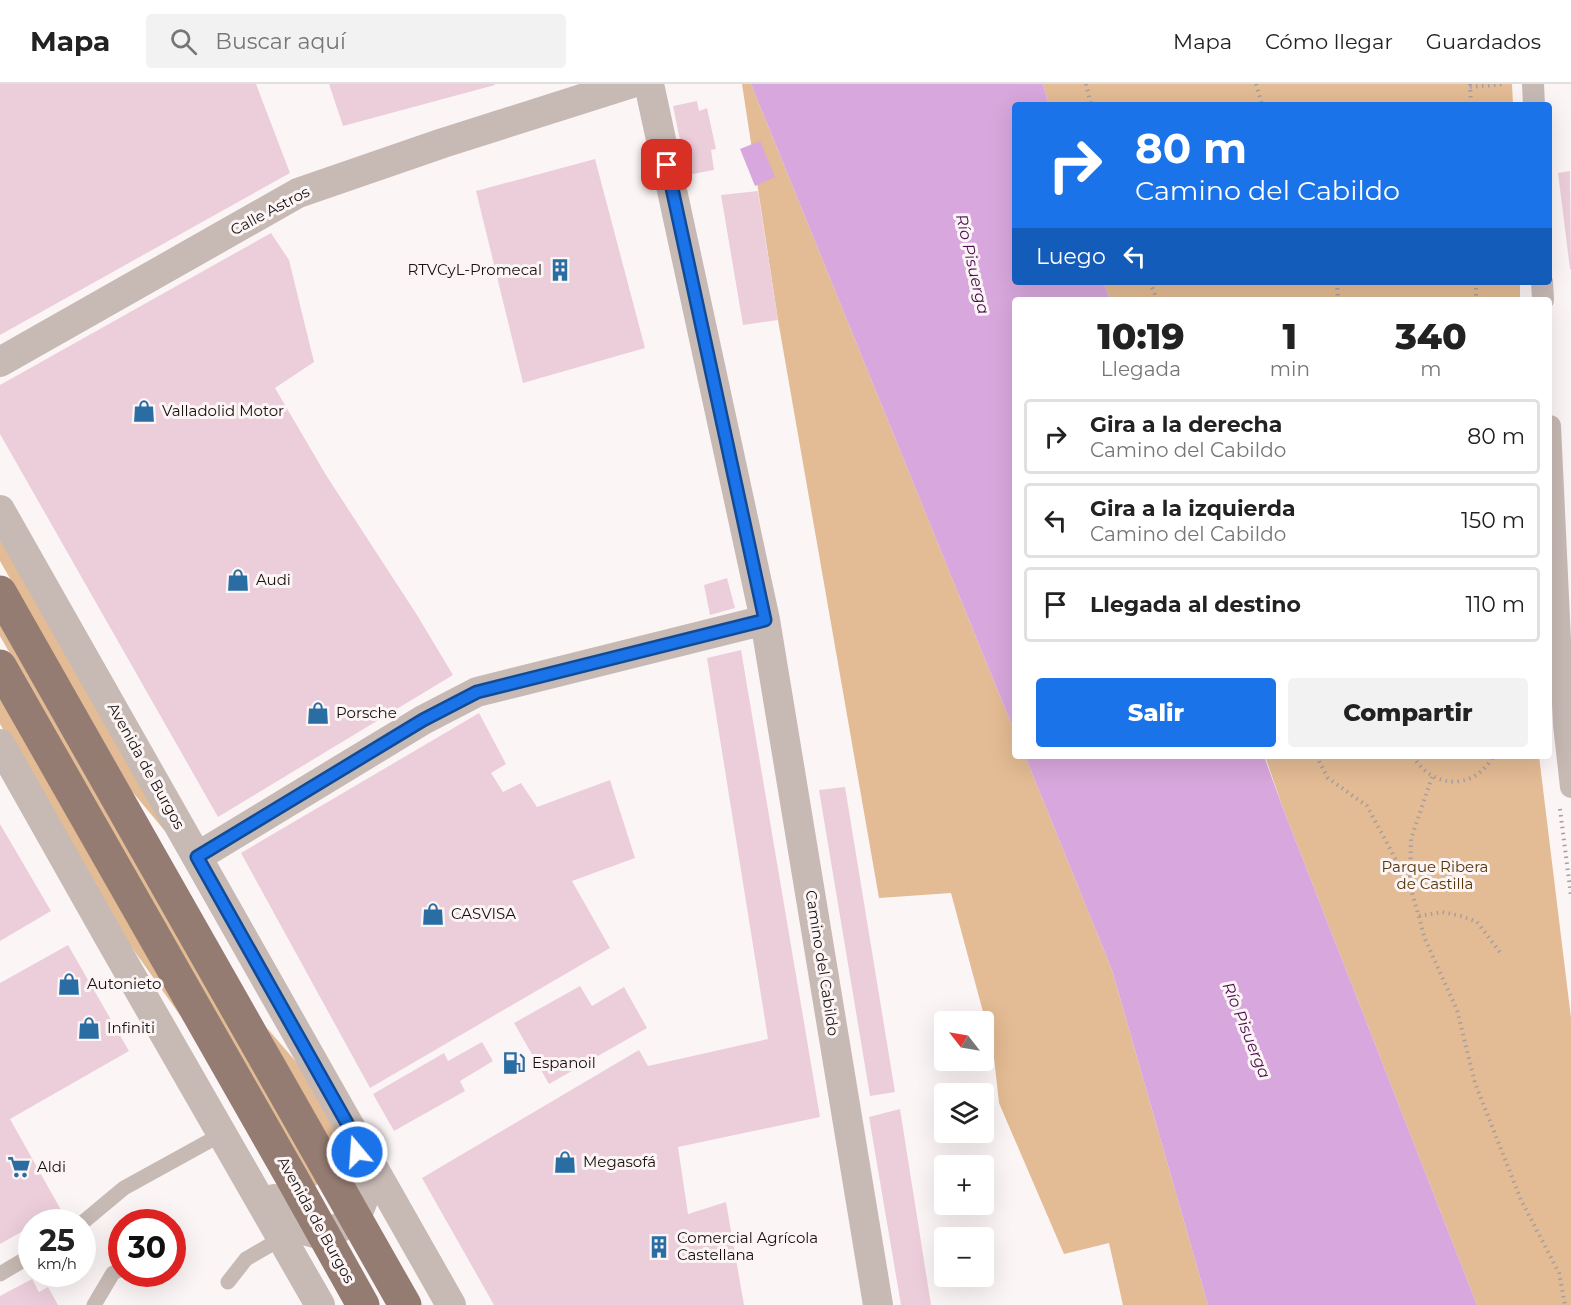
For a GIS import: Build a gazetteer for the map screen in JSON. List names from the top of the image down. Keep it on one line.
{"streets":{"highway":["Avenida de Burgos"],"street":["Calle Astros","Camino del Cabildo"]},"water":["Río Pisuerga"],"parks":["Parque Ribera de Castilla"],"places":{"building":["RTVCyL-Promecal","Comercial Agrícola Castellana"],"shop":["Valladolid Motor","Audi","Porsche","CASVISA","Autonieto","Infiniti","Megasofá"],"fuel station":["Espanoil"],"supermarket":["Aldi"]},"north":"top left","page":{"header":"Mapa","search":"Buscar aquí","nav":["Mapa","Cómo llegar","Guardados"],"turn":["80 m","Camino del Cabildo"],"then":"Luego","eta":["10:19","Llegada","1","min","340","m"],"list":[{"name":"Gira a la derecha","note":"Camino del Cabildo","value":"80 m"},{"name":"Gira a la izquierda","note":"Camino del Cabildo","value":"150 m"},{"name":"Llegada al destino","value":"110 m"}],"buttons":["Salir","Compartir"],"map_buttons":["+","−"],"speed":"25 km/h","limit":"30"}}
